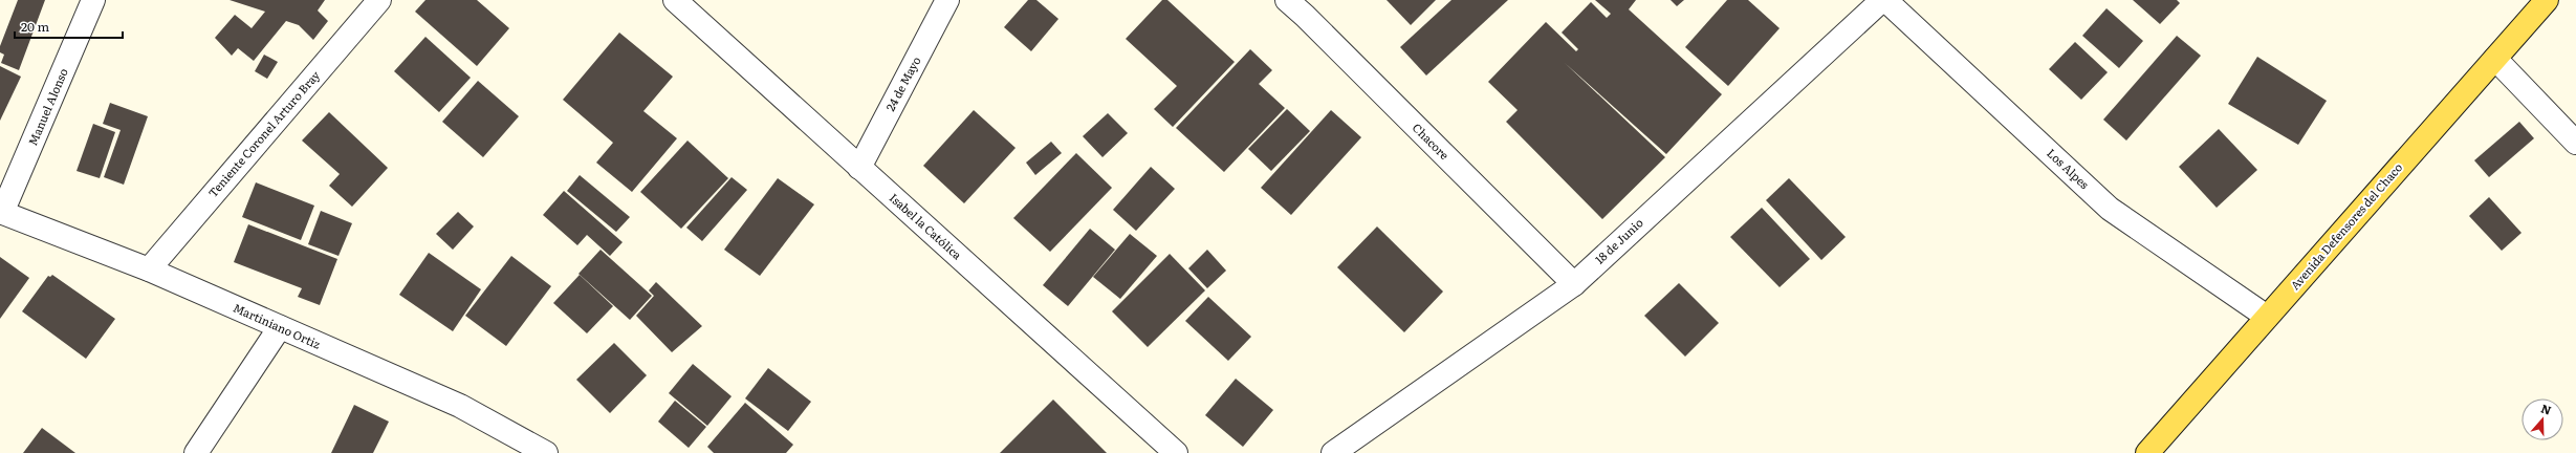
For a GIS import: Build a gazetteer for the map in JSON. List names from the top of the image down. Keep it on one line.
{"streets":{"main road":["Avenida Defensores del Chaco"],"street":["24 de Mayo","Manuel Alonso","Teniente Coronel Arturo Bray","Chacore","Los Alpes","Isabel la Católica","18 de Junio","Martiniano Ortiz"]},"crossings":[["24 de Mayo","Isabel la Católica"],["Manuel Alonso","Martiniano Ortiz"],["Teniente Coronel Arturo Bray","Martiniano Ortiz"],["Chacore","18 de Junio"],["Los Alpes","Avenida Defensores del Chaco"],["Los Alpes","18 de Junio"]],"scale_bar":"20 m","north":"top"}
